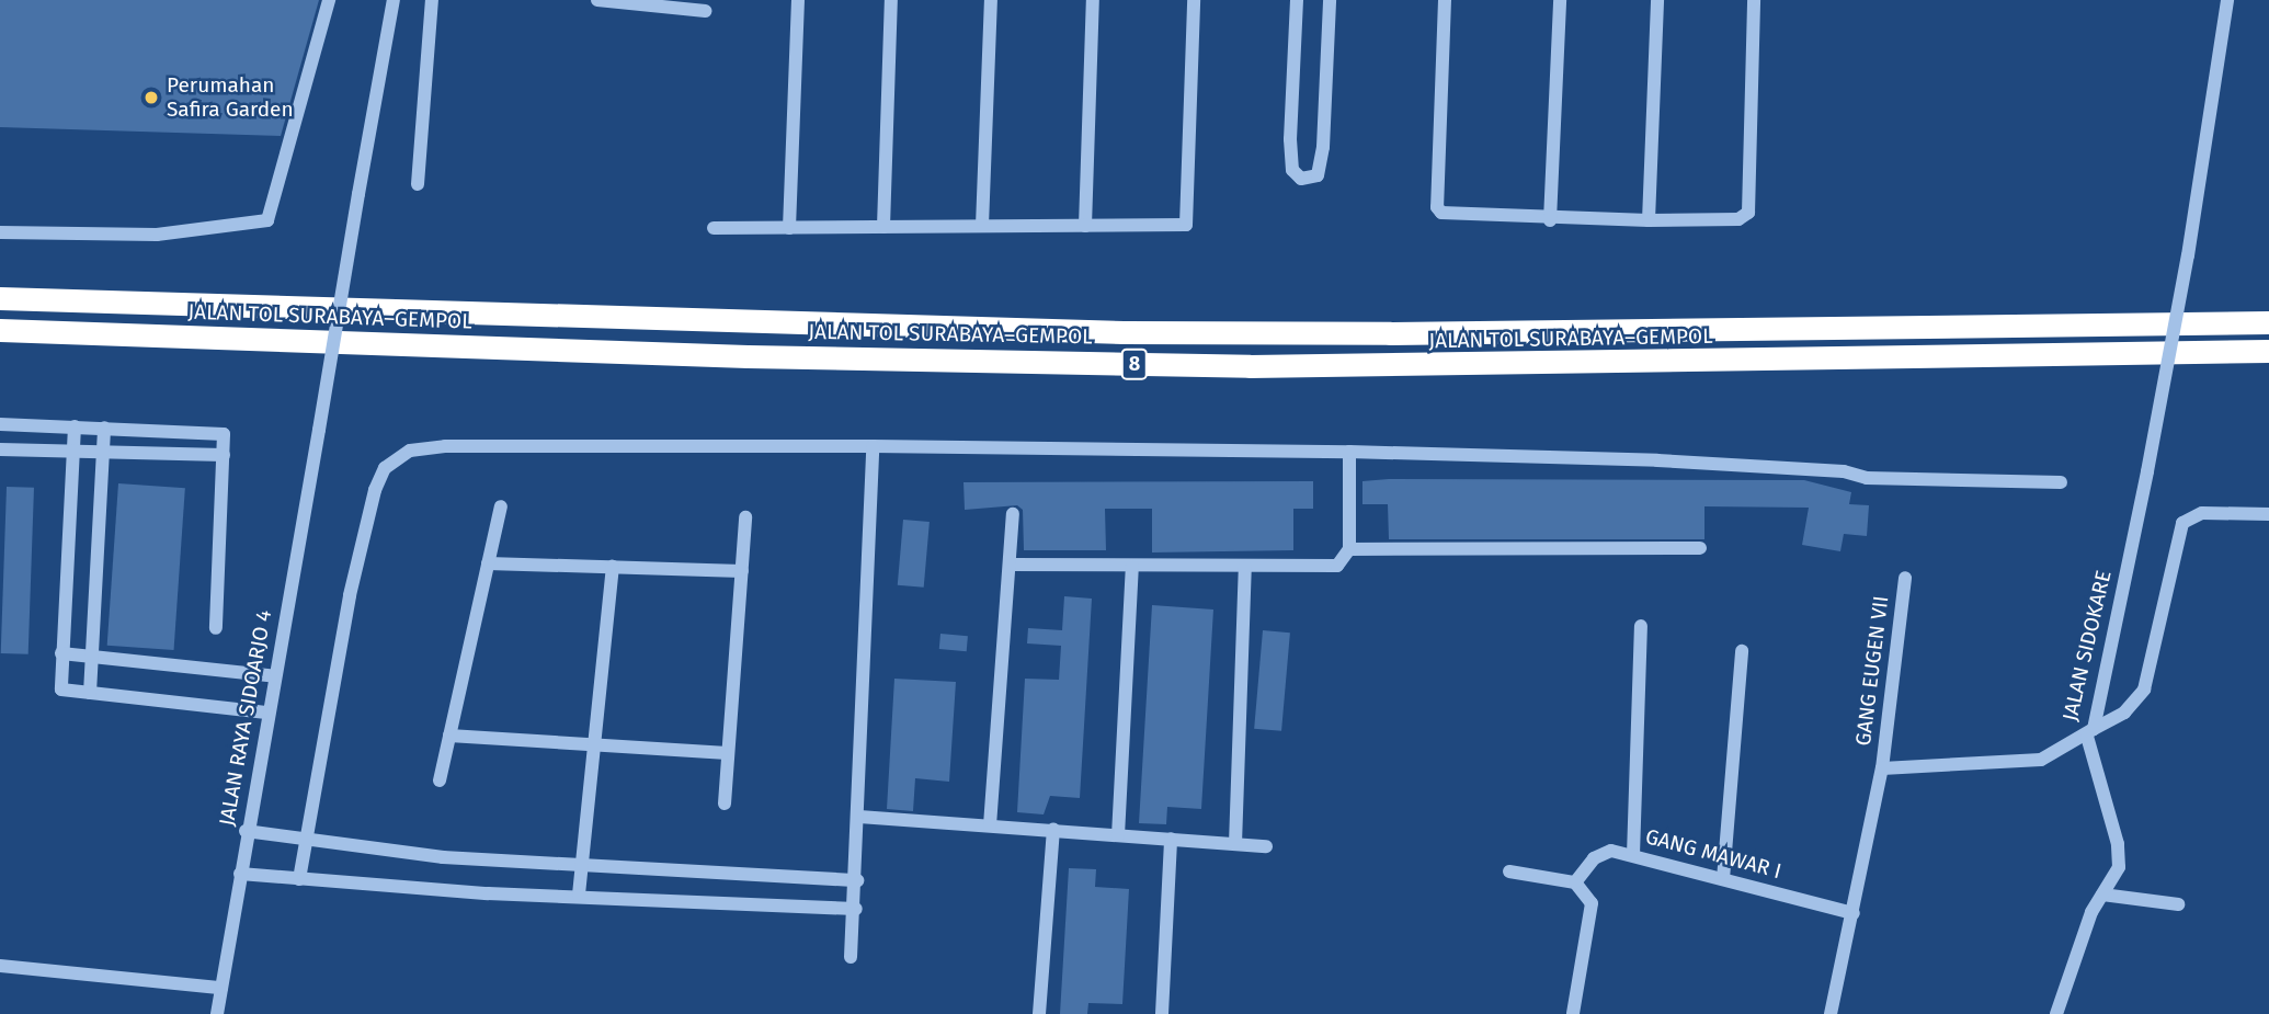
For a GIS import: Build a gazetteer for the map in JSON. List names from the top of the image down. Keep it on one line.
{"streets":{"highway":["JALAN TOL SURABAYA–GEMPOL","8"],"street":["JALAN SIDOKARE","GANG EUGEN VII","JALAN RAYA SIDOARJO 4","GANG MAWAR I"]},"crossings":[["JALAN SIDOKARE","GANG EUGEN VII"]],"places":["Perumahan Safira Garden"]}
